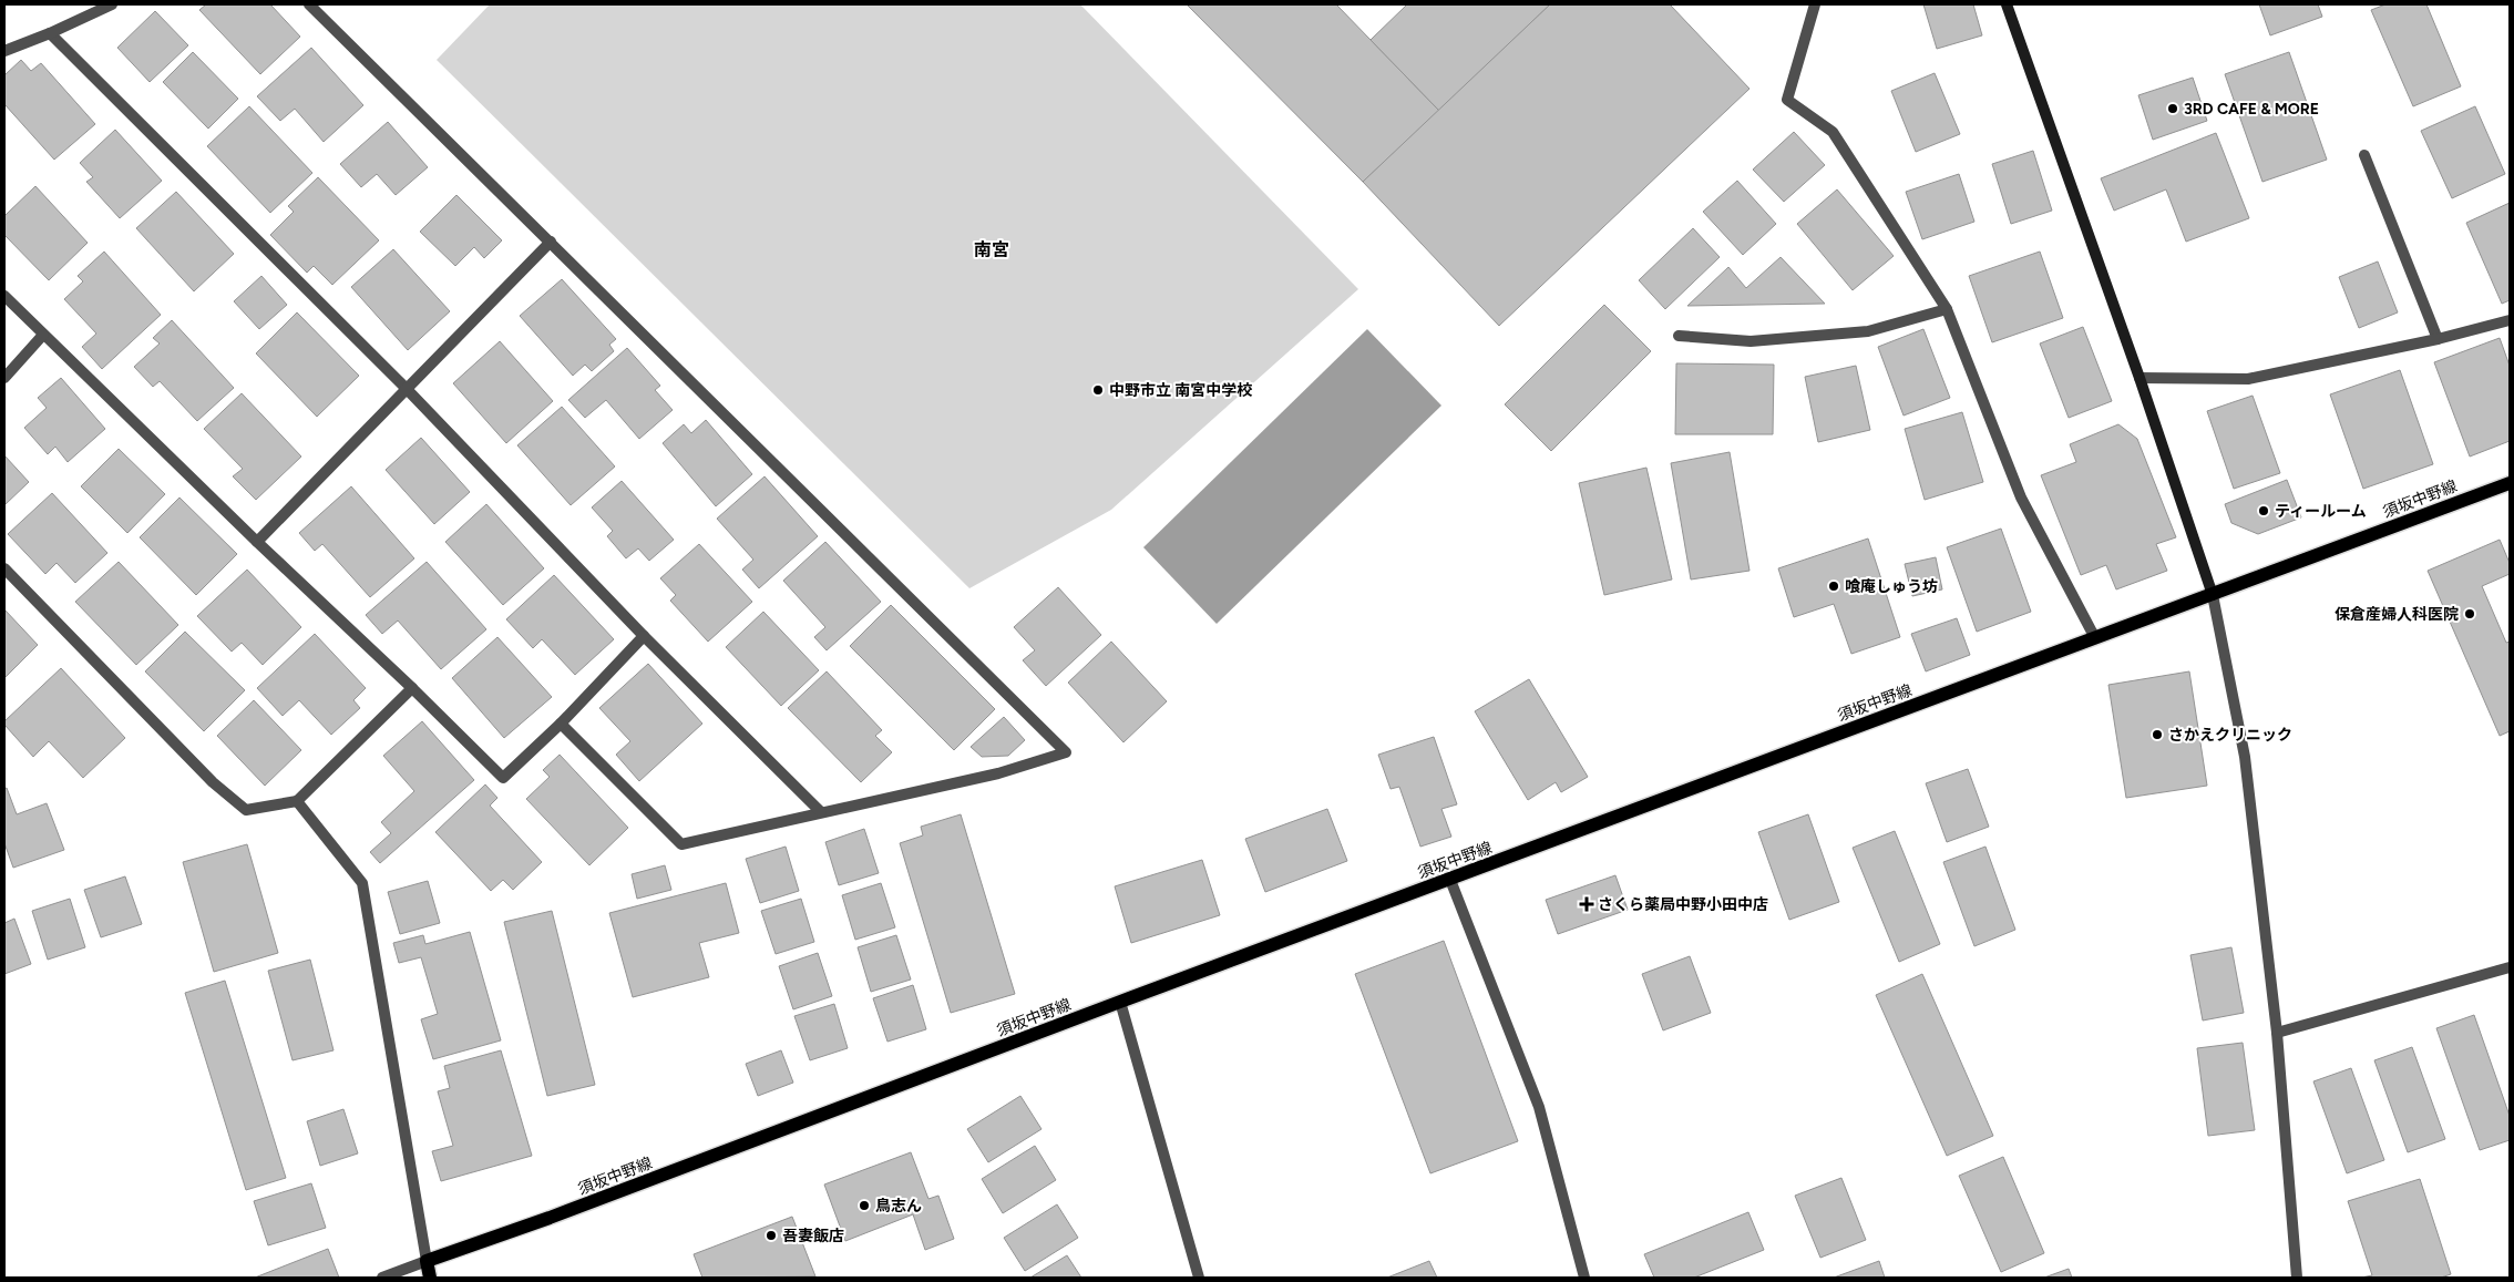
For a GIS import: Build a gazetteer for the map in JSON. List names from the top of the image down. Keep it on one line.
{"streets":{"main road":["須坂中野線"]},"districts":["南宮"],"places":{"other":["3RD CAFE & MORE","中野市立 南宮中学校","ティールーム","喰庵しゅう坊","保倉産婦人科医院","さかえクリニック","鳥志ん","吾妻飯店"],"health":["さくら薬局中野小田中店"]}}
